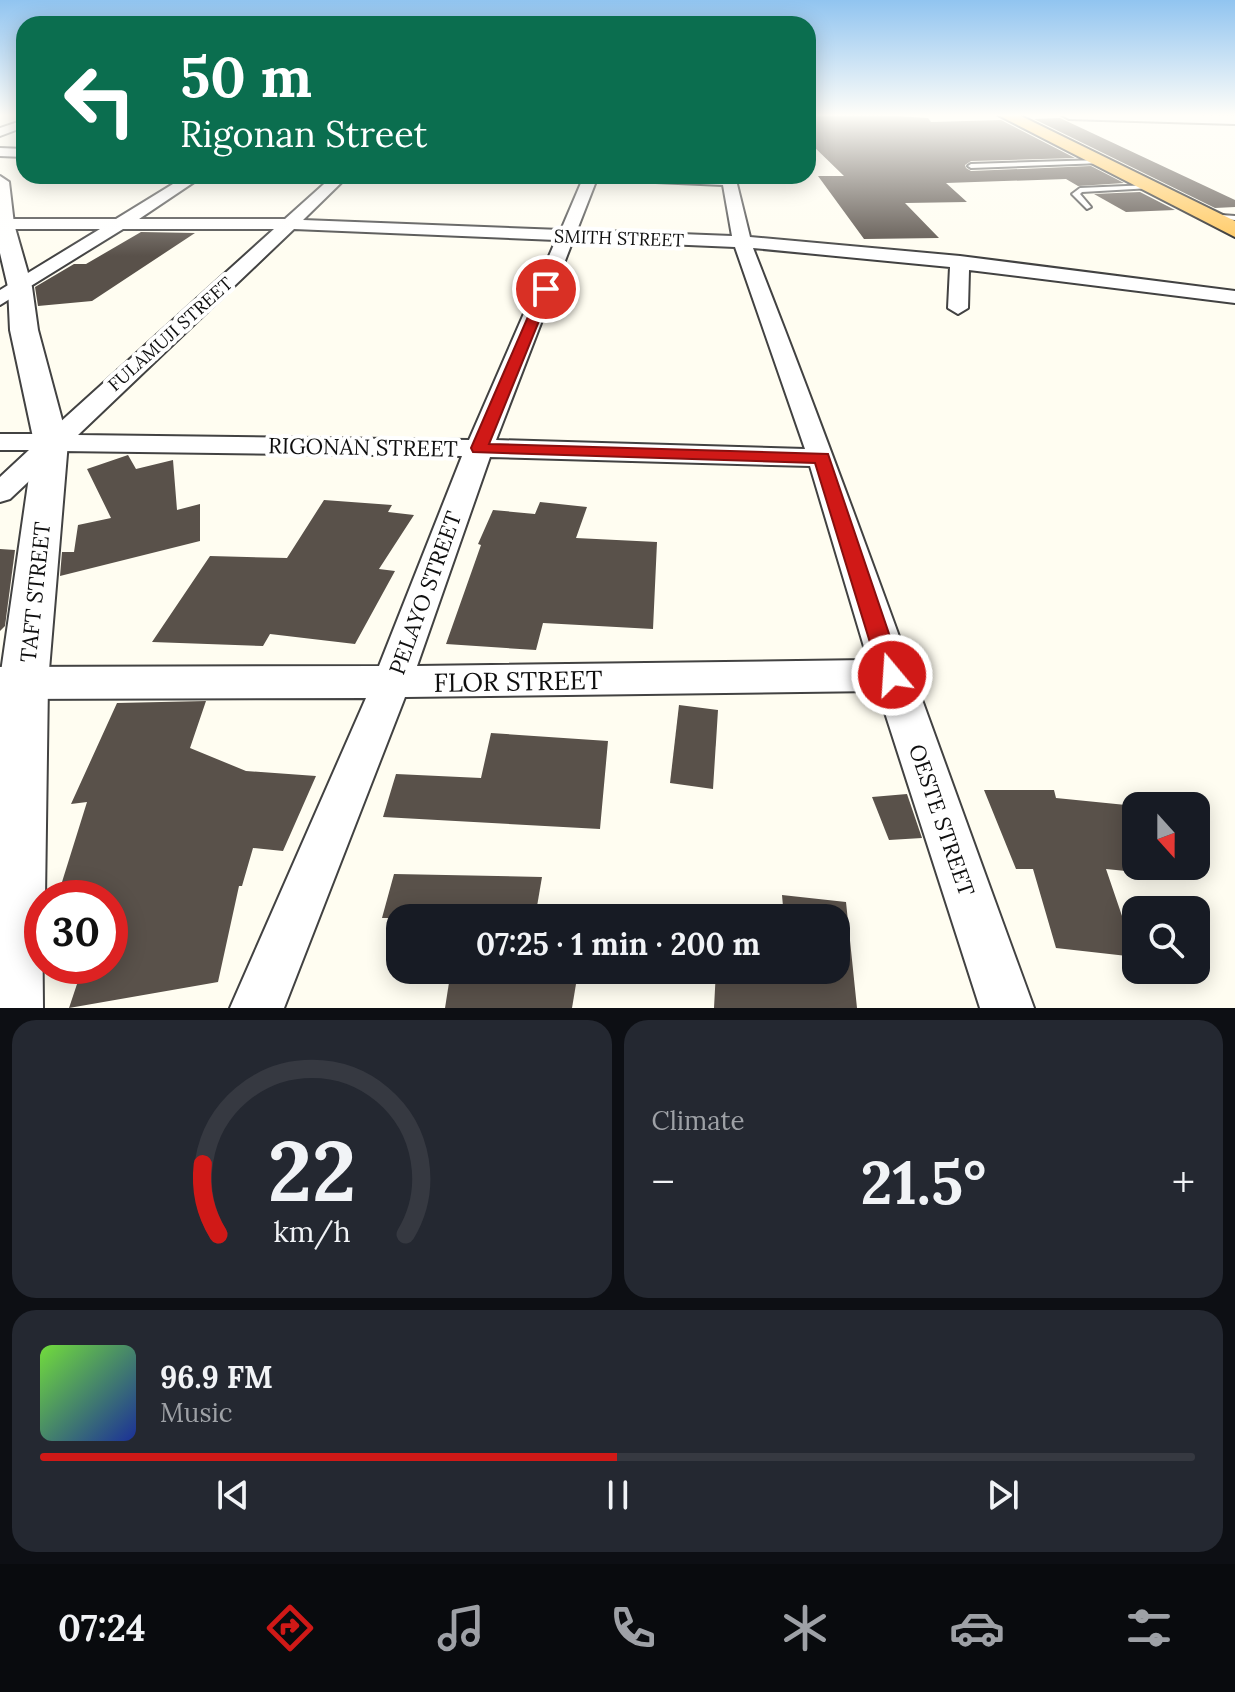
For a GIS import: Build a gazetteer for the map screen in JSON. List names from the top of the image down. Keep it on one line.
{"streets":{"street":["SMITH STREET","FULAMUJI STREET","RIGONAN STREET","TAFT STREET","PELAYO STREET","FLOR STREET","OESTE STREET"]},"crossings":[["SMITH STREET","FULAMUJI STREET"],["SMITH STREET","TAFT STREET"],["SMITH STREET","PELAYO STREET"],["SMITH STREET","OESTE STREET"],["FULAMUJI STREET","RIGONAN STREET"],["FULAMUJI STREET","TAFT STREET"],["RIGONAN STREET","TAFT STREET"],["RIGONAN STREET","PELAYO STREET"],["RIGONAN STREET","OESTE STREET"],["TAFT STREET","FLOR STREET"],["PELAYO STREET","FLOR STREET"],["FLOR STREET","OESTE STREET"]],"north":"bottom","page":{"turn":["50 m","Rigonan Street"],"limit":"30","trip":"07:25 · 1 min · 200 m","tile":"Climate","heat":["−","21.5°","+"],"song":["96.9 FM","Music"],"tabs":"07:24","gauge":["22","km/h"]}}
